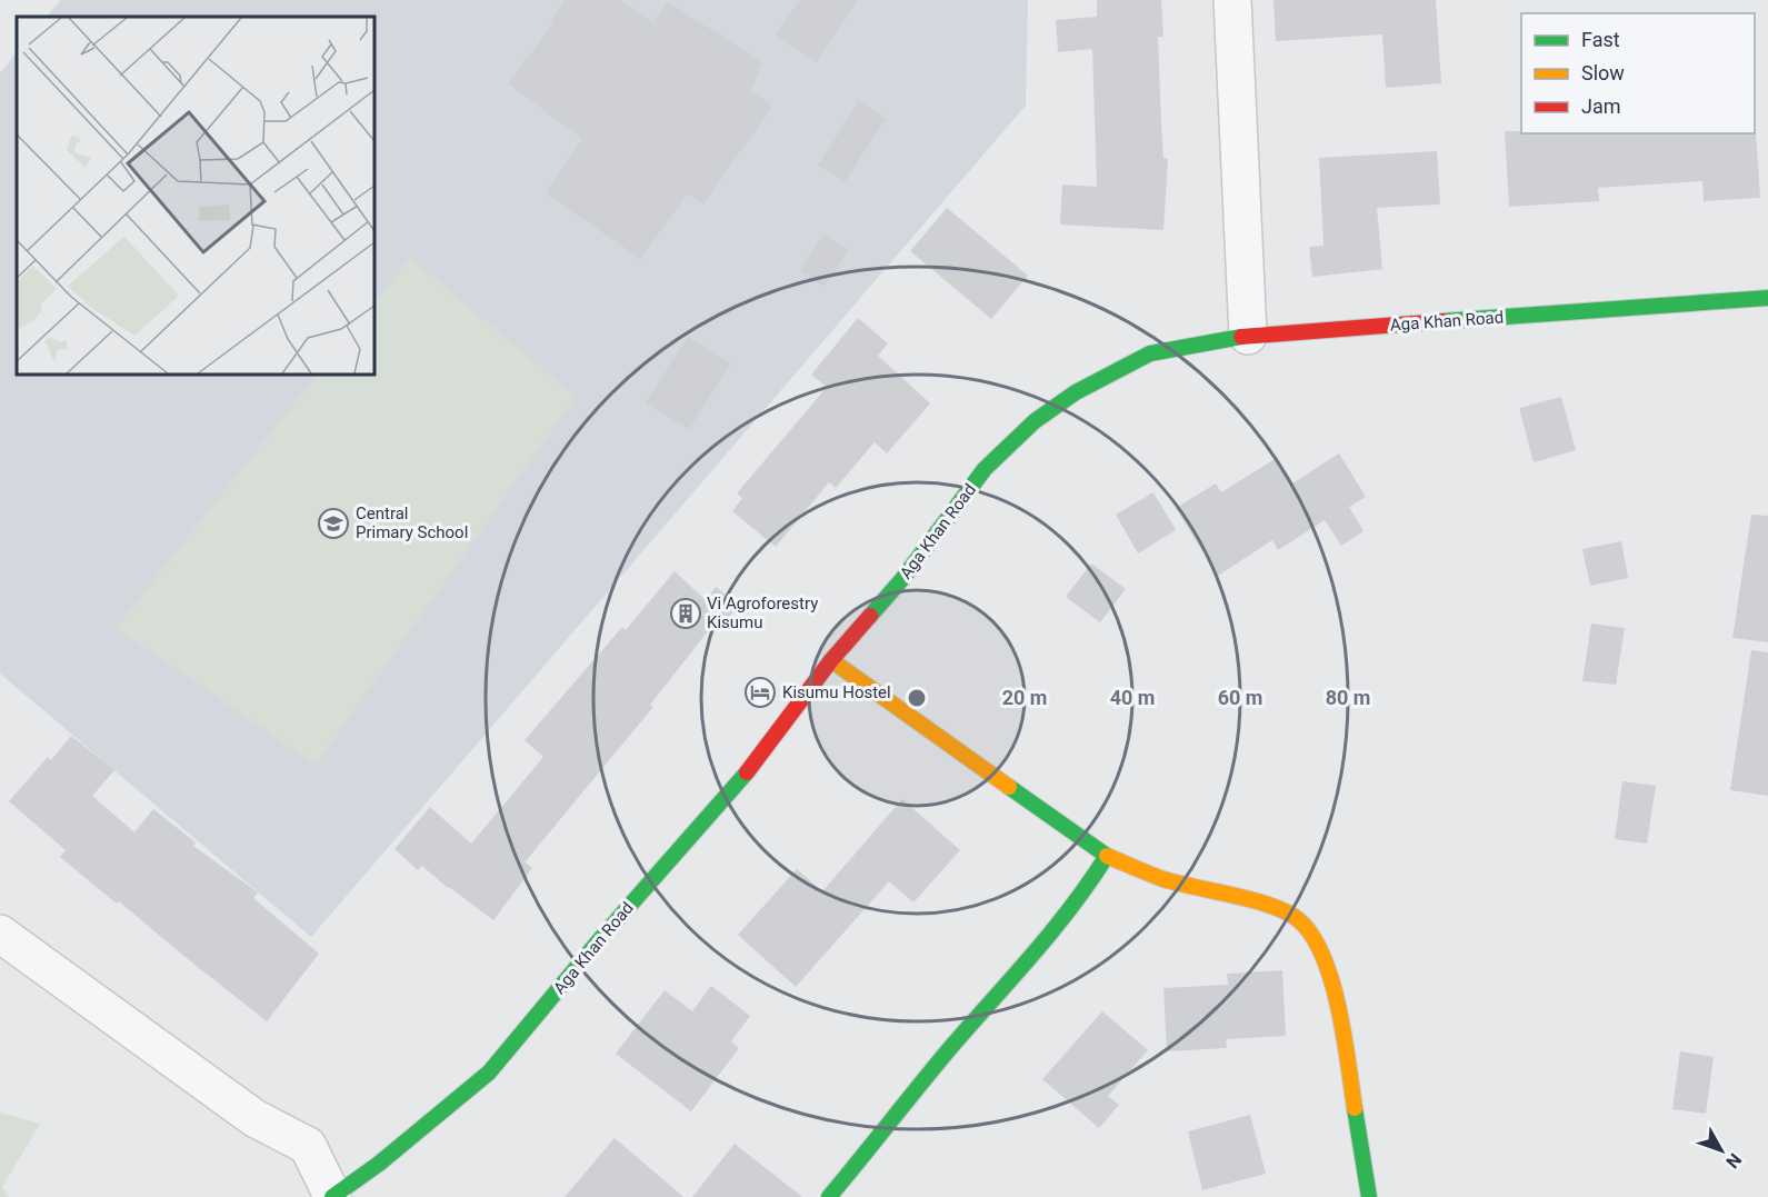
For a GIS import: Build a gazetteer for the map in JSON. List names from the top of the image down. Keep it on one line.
{"streets":{"street":["Aga Khan Road"]},"places":{"school or university":["Central Primary School"],"building":["Vi Agroforestry Kisumu"],"hotel":["Kisumu Hostel"]},"legend":["Fast","Slow","Jam"],"north":"bottom right","rings":["20 m","40 m","60 m","80 m"]}
